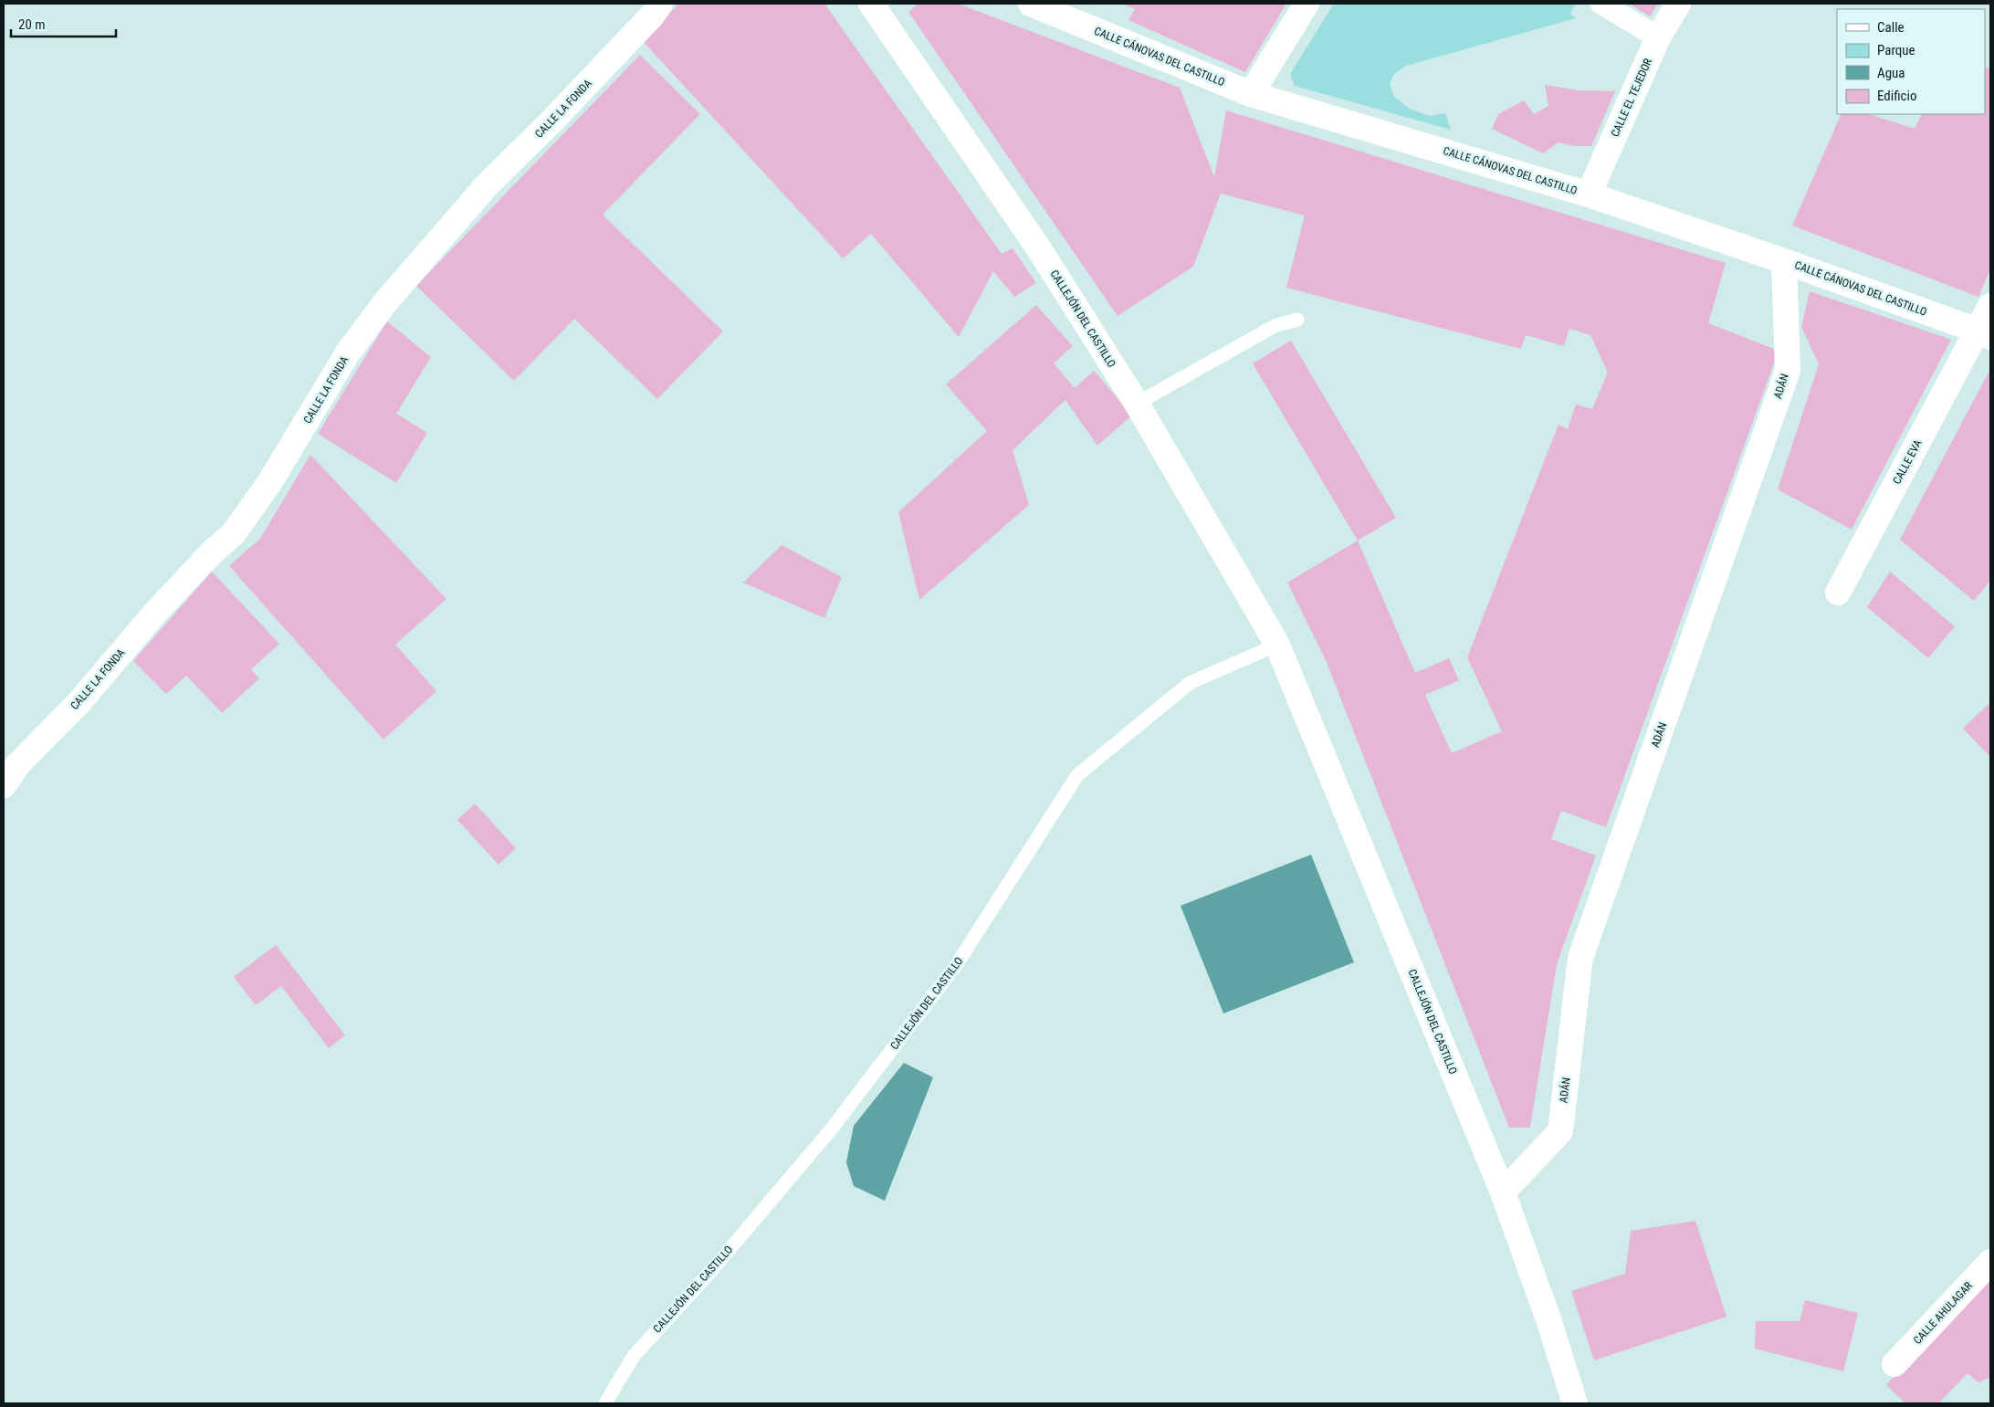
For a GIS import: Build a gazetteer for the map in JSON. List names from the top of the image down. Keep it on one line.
{"streets":{"street":["CALLE CÁNOVAS DEL CASTILLO","CALLE EL TEJEDOR","CALLE LA FONDA","CALLEJÓN DEL CASTILLO","ADÁN","CALLE EVA","CALLE AHULAGAR"]},"crossings":[["CALLE CÁNOVAS DEL CASTILLO","CALLE EL TEJEDOR"],["CALLE CÁNOVAS DEL CASTILLO","ADÁN"],["CALLE CÁNOVAS DEL CASTILLO","CALLE EVA"],["CALLEJÓN DEL CASTILLO","ADÁN"]],"legend":["Calle","Parque","Agua","Edificio"],"scale_bar":"20 m"}
